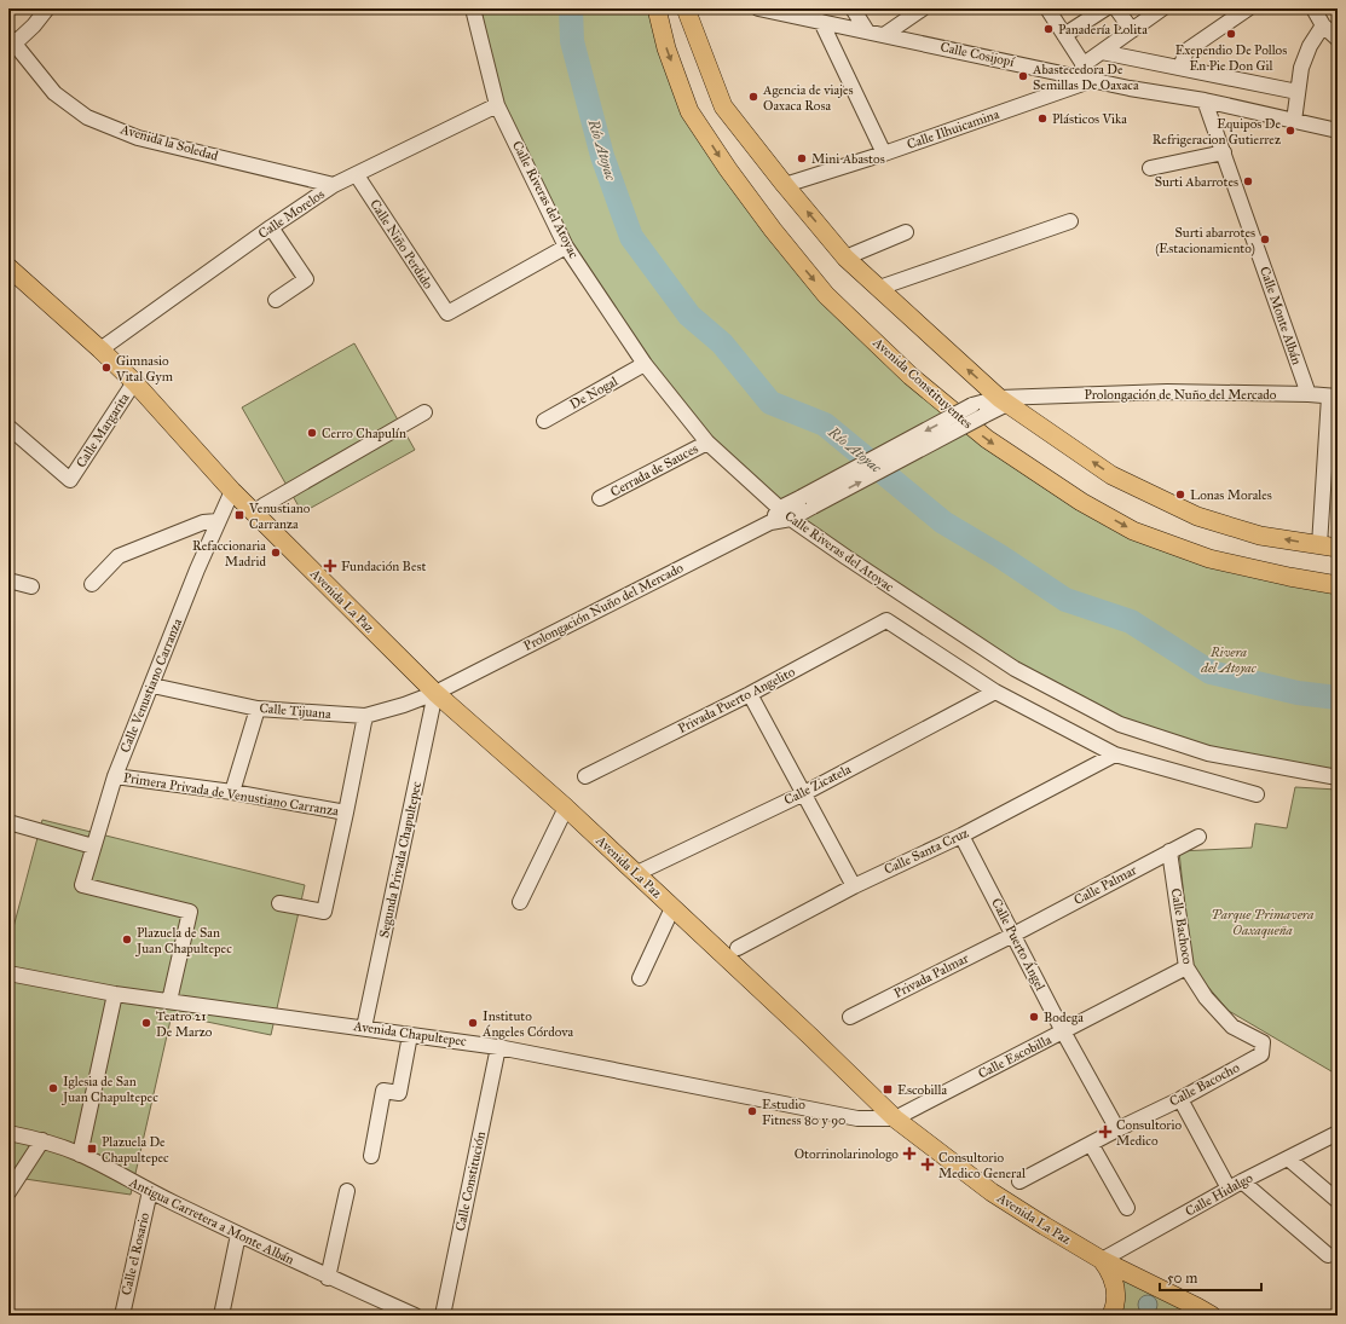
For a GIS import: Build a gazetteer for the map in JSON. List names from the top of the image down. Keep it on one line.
{"streets":{"main road":["Avenida Constituyentes","Avenida La Paz"],"street":["Calle Cosijopí","Calle Ilhuicamina","Avenida la Soledad","Calle Riveras del Atoyac","Calle Morelos","Calle Niño Perdido","Calle Monte Albán","De Nogal","Prolongación de Nuño del Mercado","Calle Margarita","Cerrada de Sauces","Prolongación Nuño del Mercado","Calle Venustiano Carranza","Privada Puerto Angelito","Calle Tijuana","Calle Zicatela","Primera Privada de Venustiano Carranza","Calle Santa Cruz","Segunda Privada Chapultepec","Calle Palmar","Calle Bachoco","Calle Puerto Ángel","Privada Palmar","Avenida Chapultepec","Calle Escobilla","Calle Bacocho","Calle Constitución","Calle Hidalgo","Antigua Carretera a Monte Albán","Calle el Rosario"]},"crossings":[["Calle Cosijopí","Calle Ilhuicamina"],["Calle Cosijopí","Calle Monte Albán"],["Avenida la Soledad","Calle Morelos"],["Calle Riveras del Atoyac","Calle Morelos"],["Calle Riveras del Atoyac","Calle Niño Perdido"],["Calle Riveras del Atoyac","De Nogal"],["Calle Riveras del Atoyac","Cerrada de Sauces"],["Calle Riveras del Atoyac","Prolongación Nuño del Mercado"],["Calle Morelos","Calle Niño Perdido"],["Calle Morelos","Avenida La Paz"],["Calle Monte Albán","Prolongación de Nuño del Mercado"],["Prolongación de Nuño del Mercado","Prolongación Nuño del Mercado"],["Calle Margarita","Avenida La Paz"],["Avenida La Paz","Prolongación Nuño del Mercado"],["Avenida La Paz","Calle Venustiano Carranza"],["Avenida La Paz","Calle Tijuana"],["Avenida La Paz","Calle Zicatela"],["Avenida La Paz","Segunda Privada Chapultepec"],["Avenida La Paz","Avenida Chapultepec"],["Avenida La Paz","Calle Escobilla"],["Avenida La Paz","Calle Hidalgo"],["Prolongación Nuño del Mercado","Calle Tijuana"],["Prolongación Nuño del Mercado","Segunda Privada Chapultepec"],["Calle Venustiano Carranza","Calle Tijuana"],["Calle Venustiano Carranza","Primera Privada de Venustiano Carranza"],["Calle Venustiano Carranza","Avenida Chapultepec"],["Privada Puerto Angelito","Calle Zicatela"],["Calle Tijuana","Segunda Privada Chapultepec"],["Calle Santa Cruz","Calle Puerto Ángel"],["Segunda Privada Chapultepec","Avenida Chapultepec"],["Calle Palmar","Calle Bachoco"],["Calle Palmar","Calle Puerto Ángel"],["Calle Palmar","Privada Palmar"],["Calle Bachoco","Calle Escobilla"],["Calle Bachoco","Calle Bacocho"],["Calle Puerto Ángel","Privada Palmar"],["Calle Puerto Ángel","Calle Escobilla"],["Calle Puerto Ángel","Calle Bacocho"],["Avenida Chapultepec","Calle Escobilla"],["Avenida Chapultepec","Calle Constitución"],["Antigua Carretera a Monte Albán","Calle el Rosario"]],"water":["Río Atoyac"],"parks":["Rivera del Atoyac","Parque Primavera Oaxaqueña"],"places":{"other":["Panadería Lolita","Exependio De Pollos En Pie Don Gil","Abastecedora De Semillas De Oaxaca","Agencia de viajes Oaxaca Rosa","Plásticos Vika","Equipos De Refrigeracion Gutierrez","Mini Abastos","Surti Abarrotes","Surti abarrotes (Estacionamiento)","Gimnasio Vital Gym","Cerro Chapulín","Lonas Morales","Refaccionaria Madrid","Plazuela de San Juan Chapultepec","Bodega","Teatro 21 De Marzo","Instituto Ángeles Córdova","Iglesia de San Juan Chapultepec","Estudio Fitness 80 y 90"],"transit":["Venustiano Carranza","Escobilla","Plazuela De Chapultepec"],"health":["Fundación Best","Consultorio Medico","Otorrinolarinologo","Consultorio Medico General"]},"scale_bar":"50 m"}
